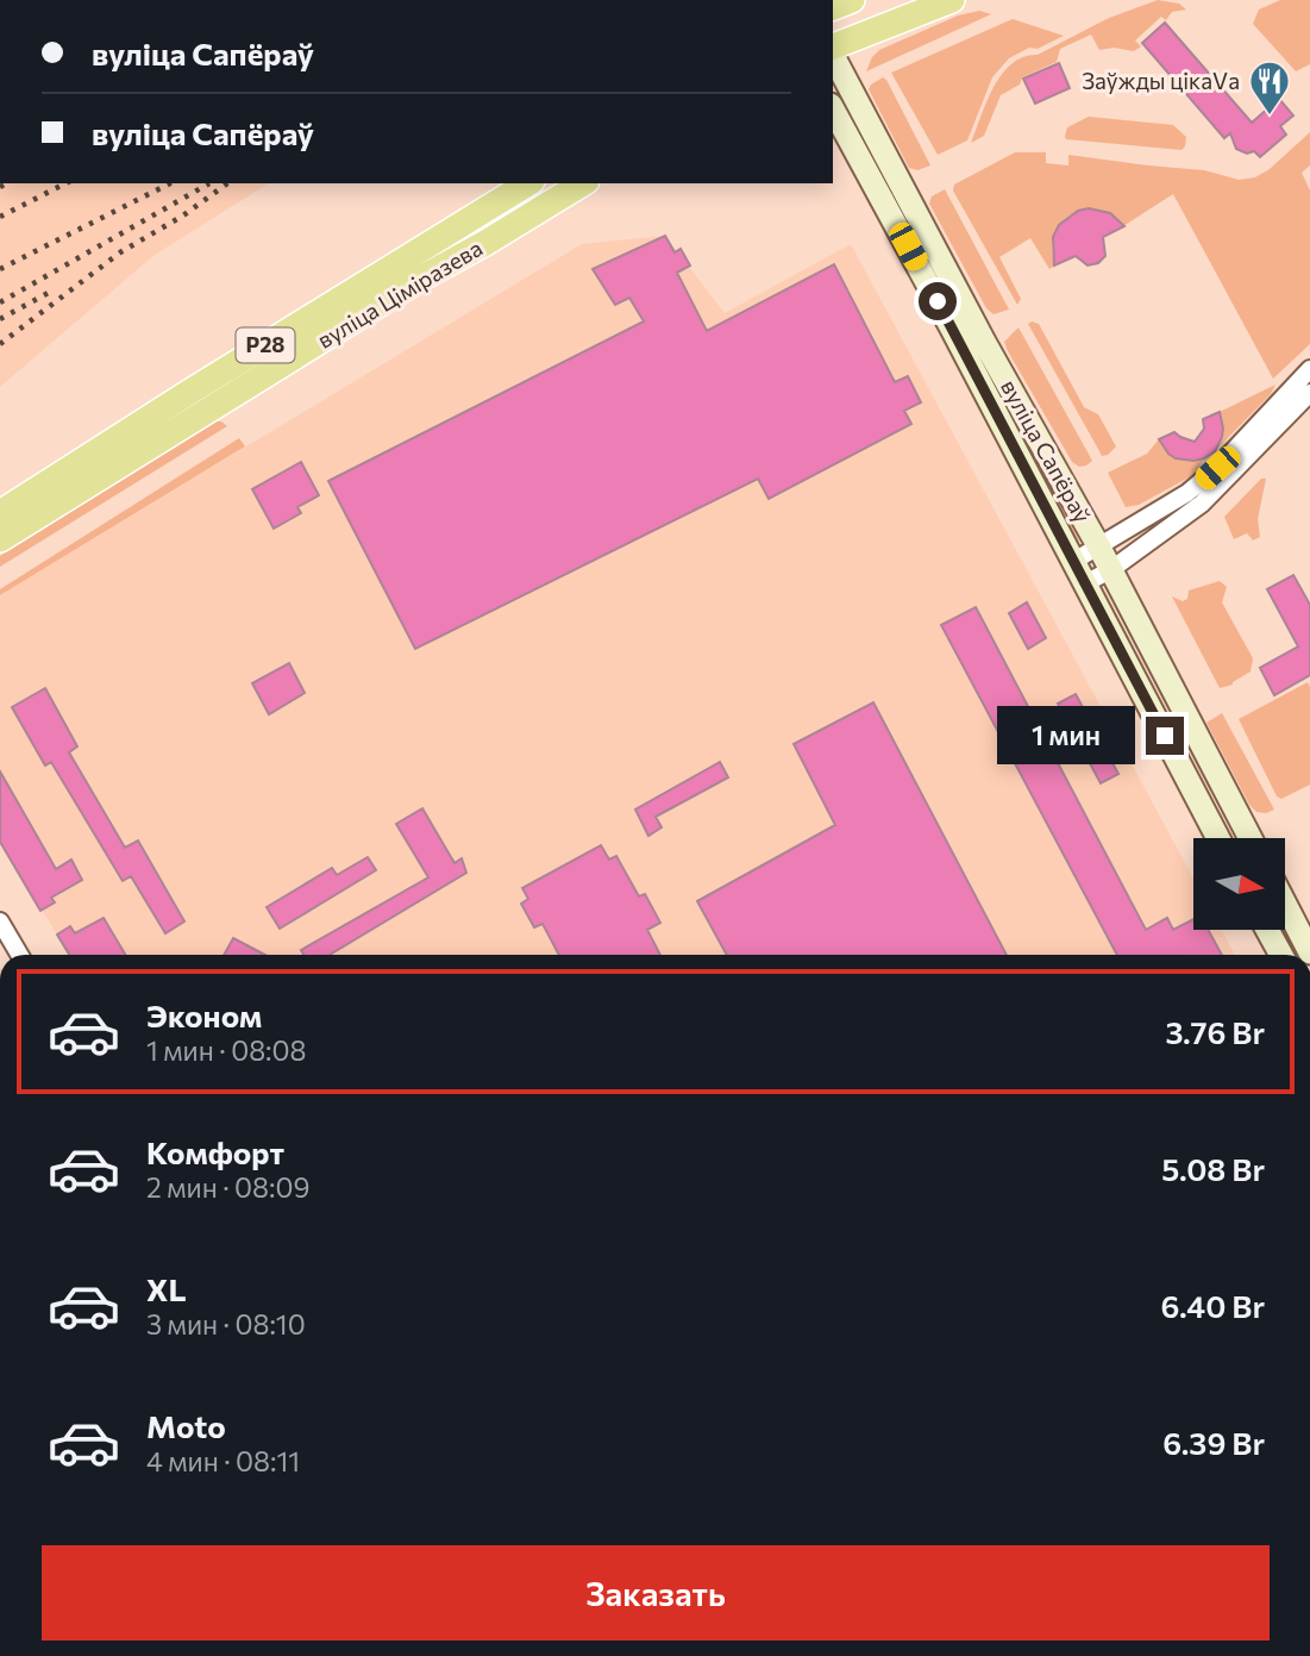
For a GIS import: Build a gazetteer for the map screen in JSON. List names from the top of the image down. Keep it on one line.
{"streets":{"main road":["вуліца Ціміразева","Р28","вуліца Сапёраў"]},"places":{"restaurant":["Заўжды цікаVа"]},"north":"right","page":{"banner":["вуліца Сапёраў","вуліца Сапёраў"],"bubble":"1 мин","list":[{"name":"Эконом","note":"1 мин · 08:08","value":"3.76 Br"},{"name":"Комфорт","note":"2 мин · 08:09","value":"5.08 Br"},{"name":"XL","note":"3 мин · 08:10","value":"6.40 Br"},{"name":"Moto","note":"4 мин · 08:11","value":"6.39 Br"}],"buttons":"Заказать"}}
